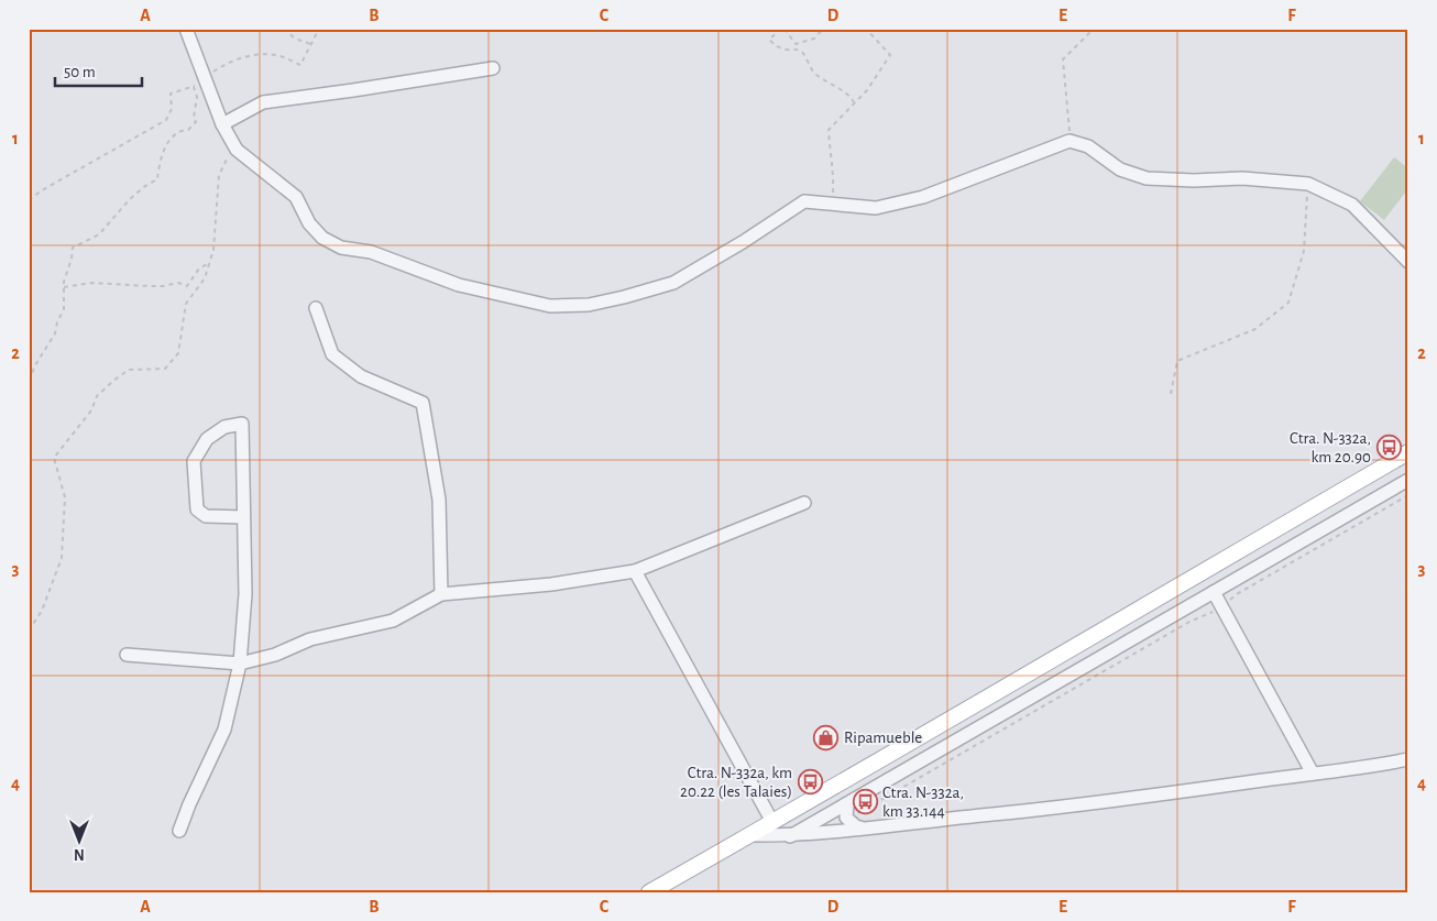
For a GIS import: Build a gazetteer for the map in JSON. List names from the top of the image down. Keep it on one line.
{"places":{"bus stop":["Ctra. N-332a, km 20.90","Ctra. N-332a, km 20.22 (les Talaies)","Ctra. N-332a, km 33.144"],"shop":["Ripamueble"]},"scale_bar":"50 m","north":"bottom","grid":{"columns":["A","B","C","D","E","F"],"rows":["1","2","3","4"]}}
